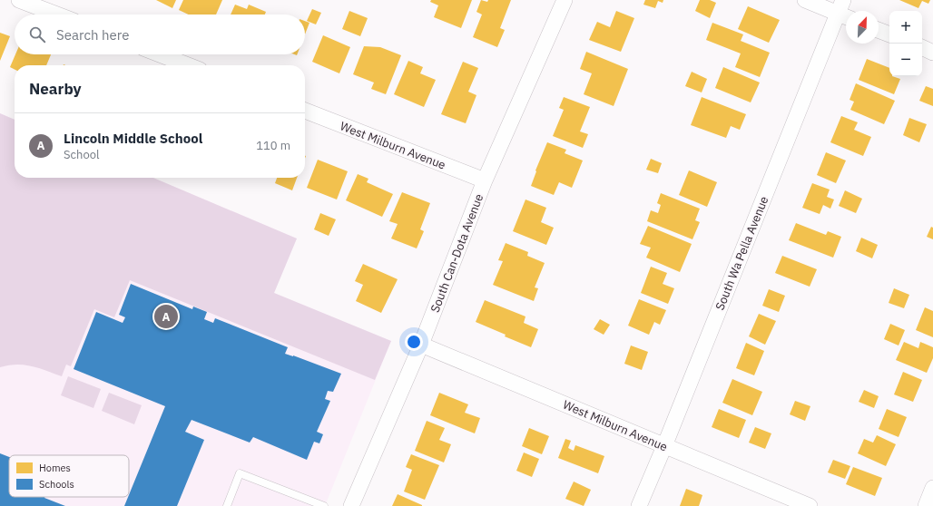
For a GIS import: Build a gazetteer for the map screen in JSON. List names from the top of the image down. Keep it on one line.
{"streets":{"street":["West Milburn Avenue","South Can-Dota Avenue","South Wa Pella Avenue"]},"crossings":[["West Milburn Avenue","South Can-Dota Avenue"],["West Milburn Avenue","South Wa Pella Avenue"]],"legend":["Homes","Schools"],"north":"top right","page":{"map_buttons":["+","−"],"search":"Search here","heading":"Nearby","list":[{"mark":"A","name":"Lincoln Middle School","note":"School","value":"110 m"}],"pins":"A"}}
